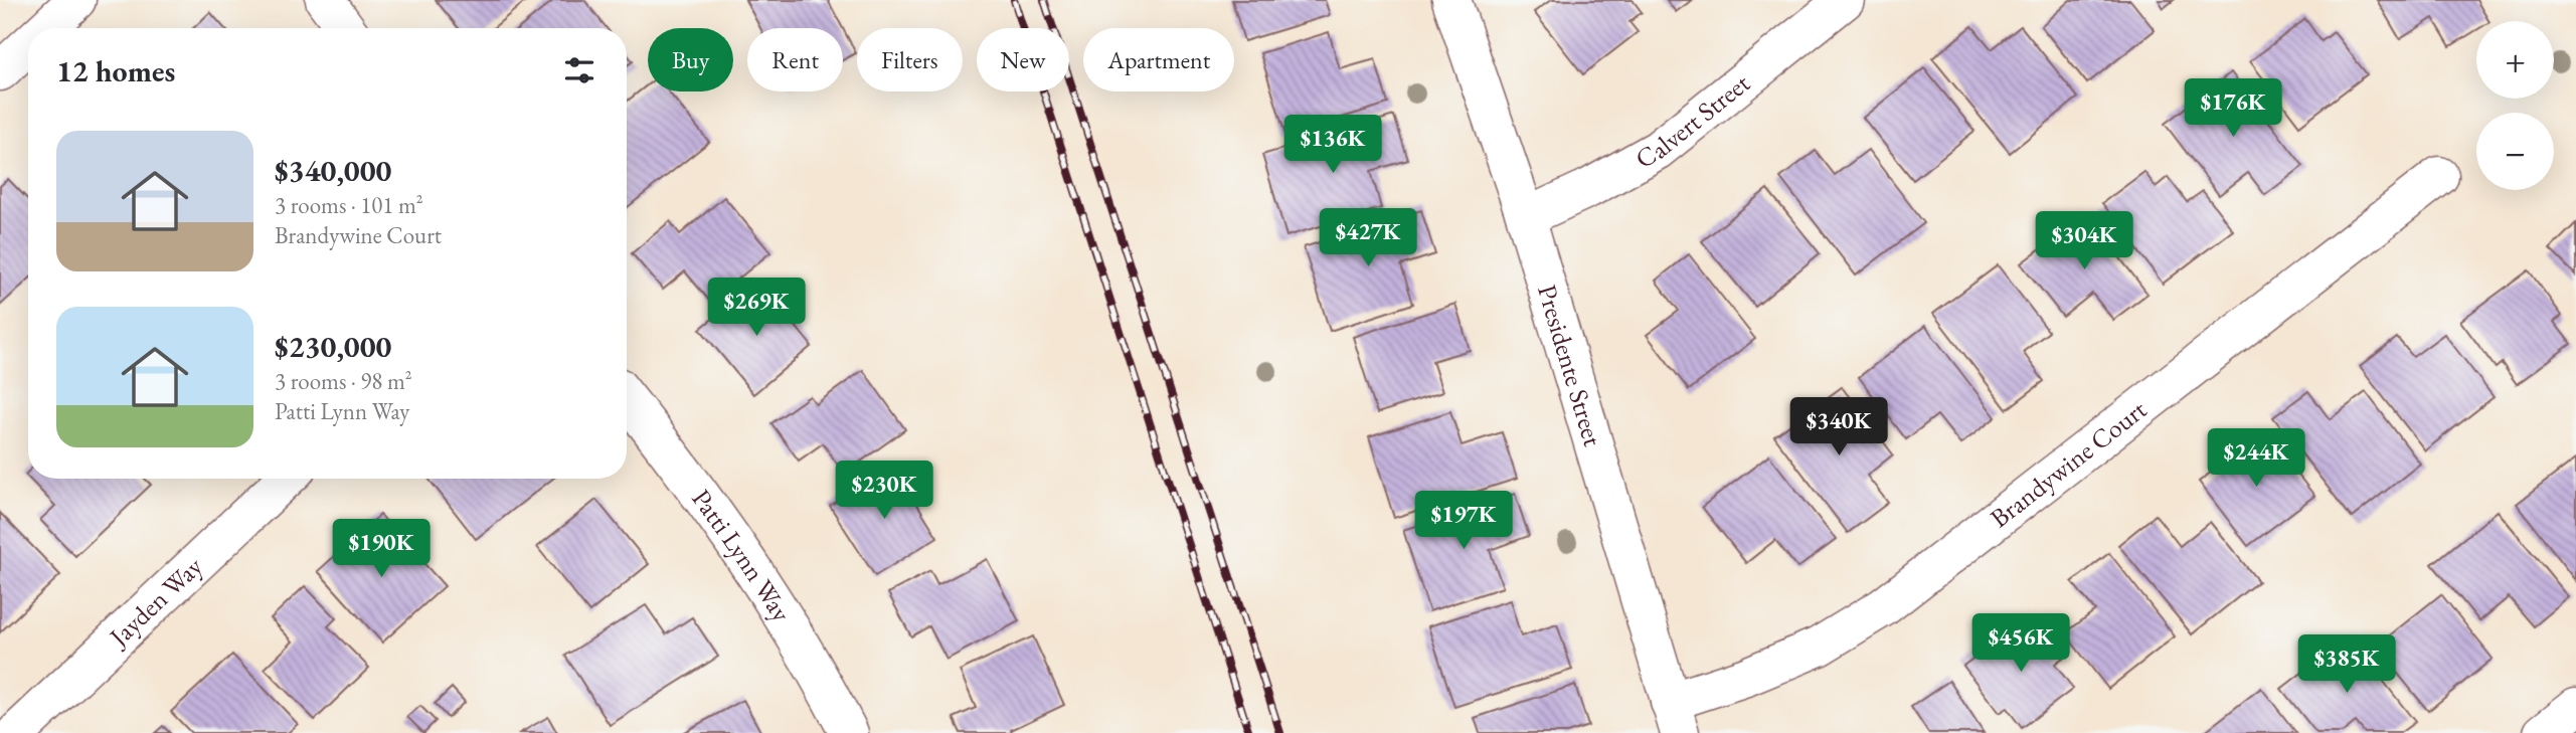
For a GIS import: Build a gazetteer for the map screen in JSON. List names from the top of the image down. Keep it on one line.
{"streets":{"street":["Calvert Street","Presidente Street","Brandywine Court","Patti Lynn Way","Jayden Way"]},"crossings":[["Calvert Street","Presidente Street"],["Presidente Street","Brandywine Court"]],"page":{"map_buttons":["+","−"],"chip":["Buy","Rent","Filters","New","Apartment"],"heading":"12 homes","price":["$176K","$136K","$427K","$304K","$269K","$340K","$244K","$230K","$197K","$190K","$456K","$385K"],"list":[{"name":"$340,000","note":"3 rooms · 101 m² · Brandywine Court"},{"name":"$230,000","note":"3 rooms · 98 m² · Patti Lynn Way"}]}}
